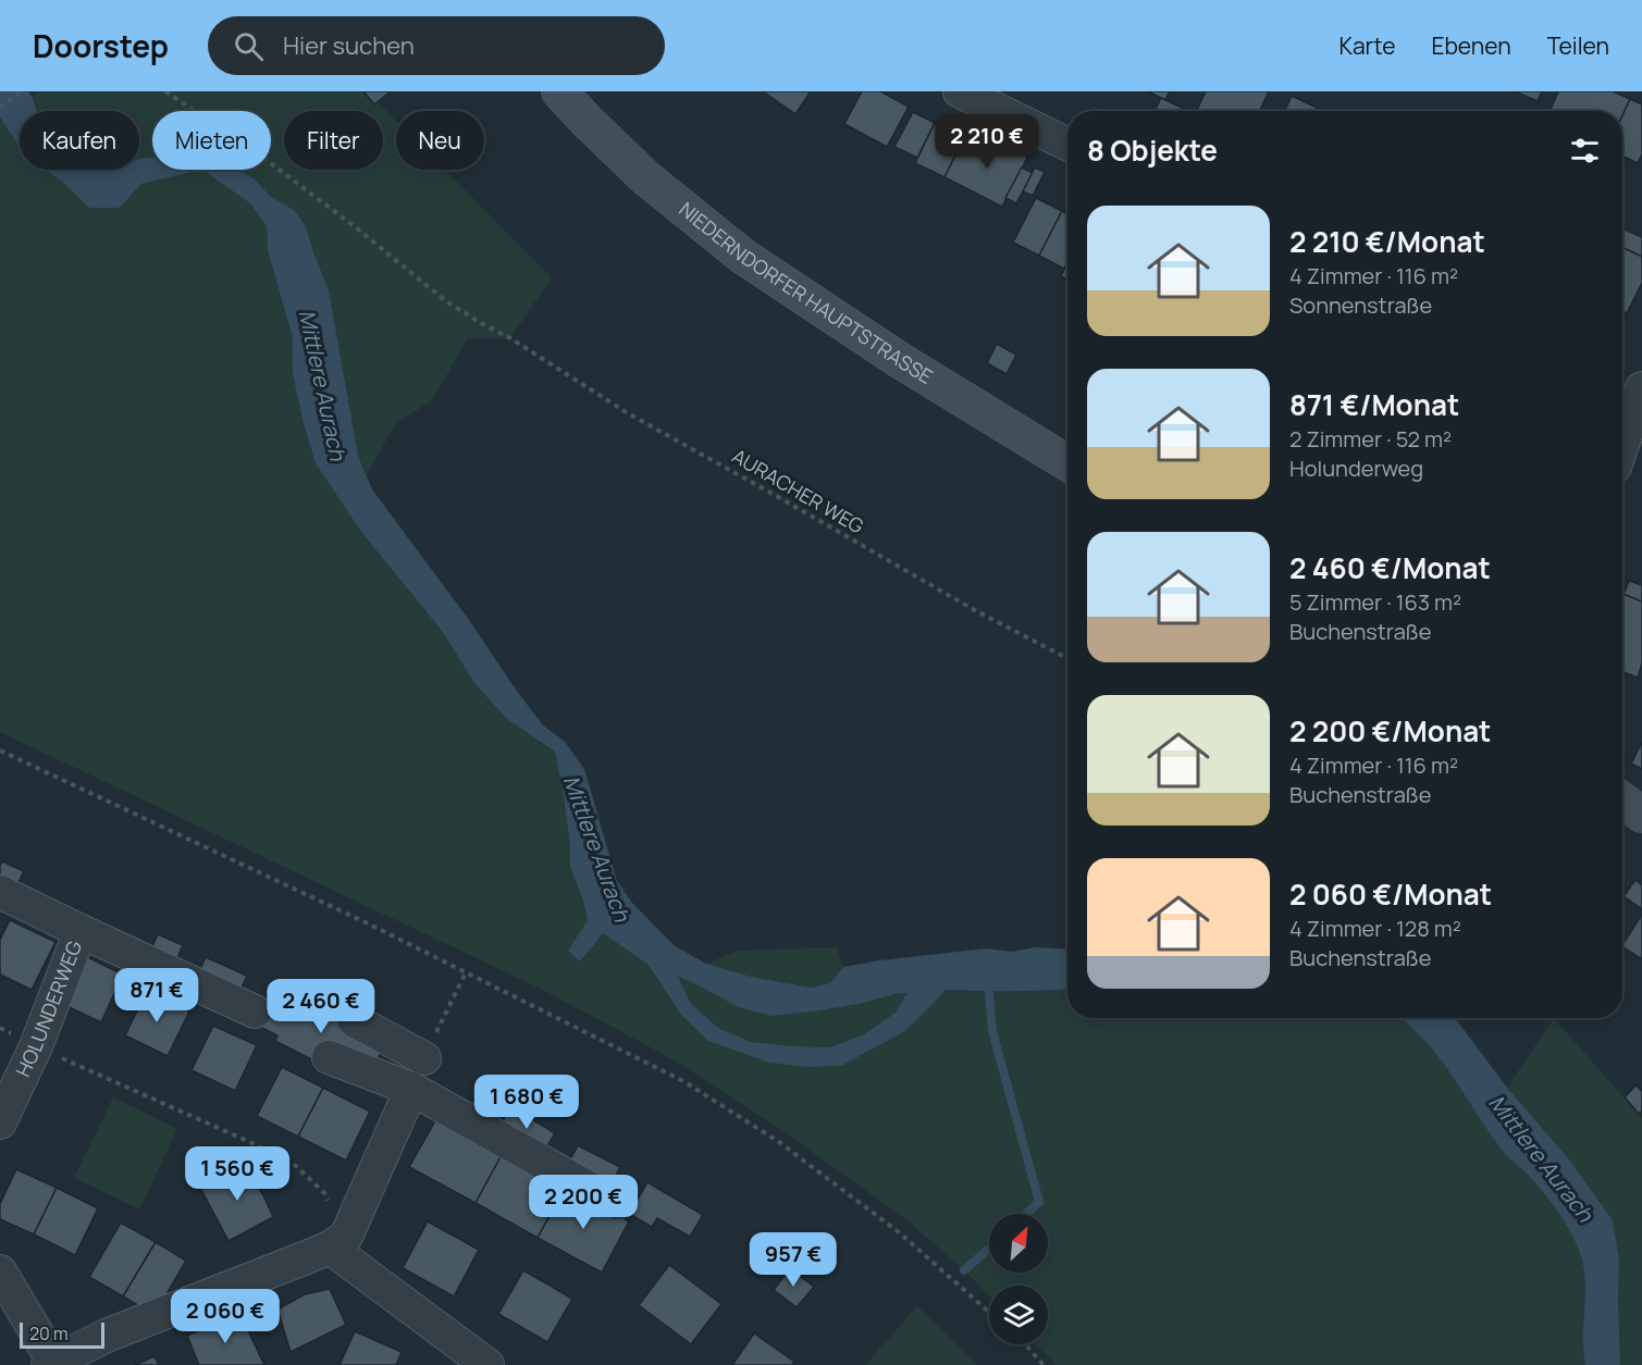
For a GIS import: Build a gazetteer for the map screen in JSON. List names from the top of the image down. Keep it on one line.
{"streets":{"street":["NIEDERNDORFER HAUPTSTRASSE","HOLUNDERWEG"],"path":["AURACHER WEG"]},"water":["Mittlere Aurach"],"scale_bar":"20 m","north":"top right","page":{"header":"Doorstep","search":"Hier suchen","nav":["Karte","Ebenen","Teilen"],"chip":["Kaufen","Mieten","Filter","Neu"],"heading":"8 Objekte","price":["2 210 €","871 €","2 460 €","1 680 €","1 560 €","2 200 €","957 €","2 060 €"],"list":[{"name":"2 210 €/Monat","note":"4 Zimmer · 116 m² · Sonnenstraße"},{"name":"871 €/Monat","note":"2 Zimmer · 52 m² · Holunderweg"},{"name":"2 460 €/Monat","note":"5 Zimmer · 163 m² · Buchenstraße"},{"name":"2 200 €/Monat","note":"4 Zimmer · 116 m² · Buchenstraße"},{"name":"2 060 €/Monat","note":"4 Zimmer · 128 m² · Buchenstraße"}],"scale":"20 m"}}
